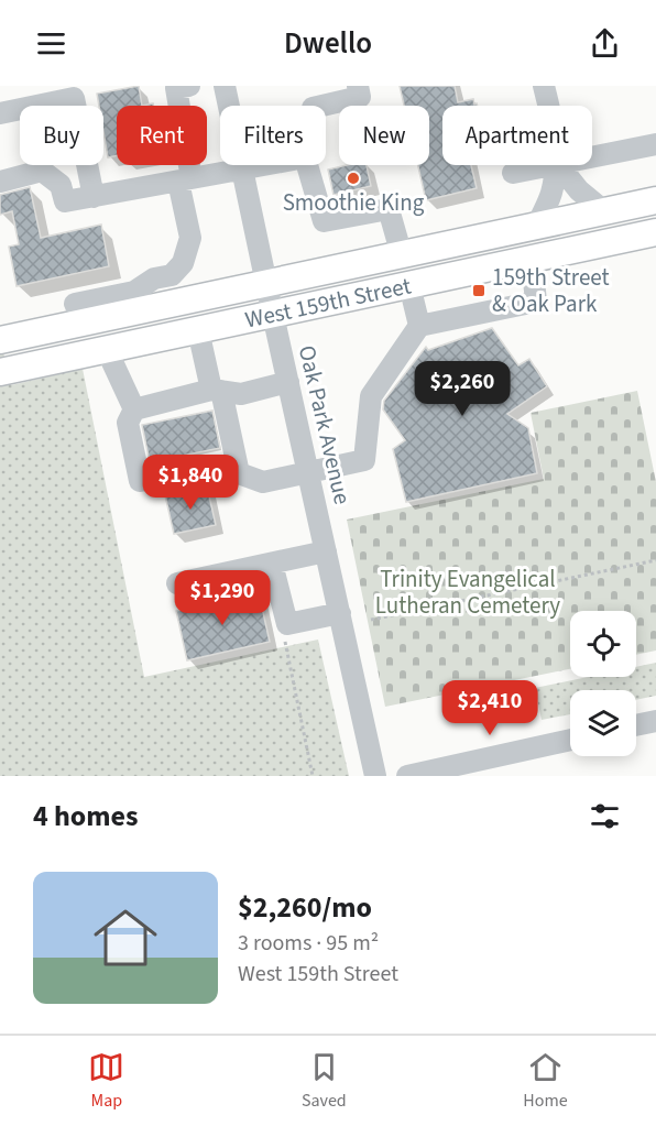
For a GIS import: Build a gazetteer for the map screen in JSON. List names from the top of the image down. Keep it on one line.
{"streets":{"main road":["West 159th Street"],"street":["Oak Park Avenue"]},"crossings":[["West 159th Street","Oak Park Avenue"]],"parks":["Trinity Evangelical Lutheran Cemetery"],"places":{"other":["Smoothie King"],"transit":["159th Street & Oak Park"]},"page":{"header":"Dwello","chip":["Buy","Rent","Filters","New","Apartment"],"price":["$2,260","$1,840","$1,290","$2,410"],"heading":"4 homes","list":[{"name":"$2,260/mo","note":"3 rooms · 95 m² · West 159th Street"}],"tabs":["Map","Saved","Home"]}}
